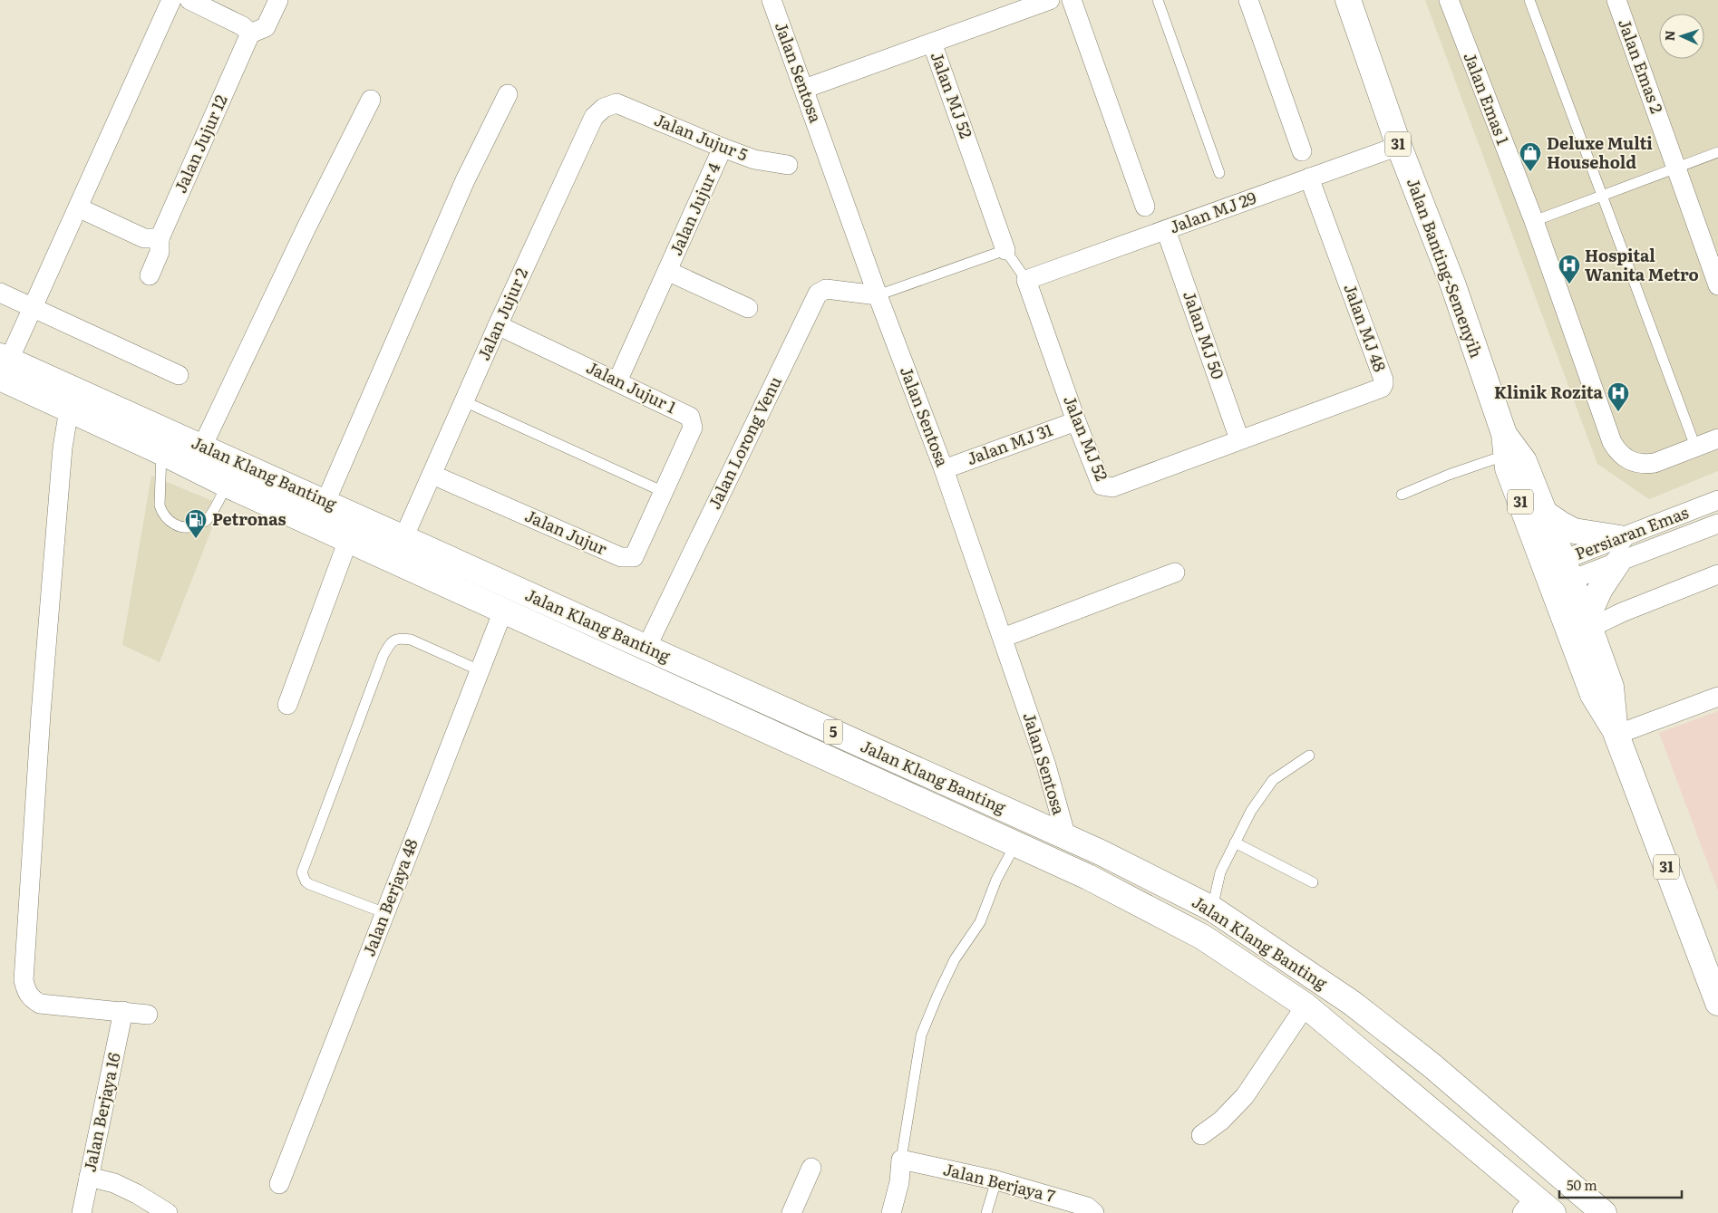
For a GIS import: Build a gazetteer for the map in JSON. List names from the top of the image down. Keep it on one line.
{"streets":{"main road":["31","Jalan Banting-Semenyih","Jalan Klang Banting","5"],"street":["Jalan Emas 2","Jalan Sentosa","Jalan MJ 52","Jalan Emas 1","Jalan Jujur 5","Jalan Jujur 12","Jalan Jujur 4","Jalan MJ 29","Jalan Jujur 2","Jalan MJ 48","Jalan MJ 50","Jalan Jujur 1","Jalan Lorong Venu","Jalan MJ 31","Jalan Jujur","Persiaran Emas","Jalan Berjaya 48","Jalan Berjaya 16","Jalan Berjaya 7"]},"crossings":[["Jalan Sentosa","Jalan Lorong Venu"],["Jalan Sentosa","Jalan MJ 31"],["Jalan Sentosa","Jalan Klang Banting"],["Jalan MJ 52","Jalan MJ 29"],["Jalan MJ 52","Jalan MJ 48"],["Jalan MJ 52","Jalan MJ 50"],["Jalan MJ 52","Jalan MJ 31"],["Jalan Jujur 5","Jalan Jujur 4"],["Jalan Jujur 5","Jalan Jujur 2"],["Jalan Jujur 4","Jalan Jujur 1"],["Jalan MJ 29","Jalan Banting-Semenyih"],["Jalan MJ 29","Jalan MJ 48"],["Jalan MJ 29","Jalan MJ 50"],["Jalan Banting-Semenyih","Persiaran Emas"],["Jalan Jujur 2","Jalan Jujur 1"],["Jalan Jujur 2","Jalan Klang Banting"],["Jalan Jujur 2","Jalan Jujur"],["Jalan MJ 48","Jalan MJ 50"],["Jalan Jujur 1","Jalan Jujur"],["Jalan Lorong Venu","Jalan Klang Banting"],["Jalan Klang Banting","Jalan Berjaya 48"]],"places":{"shop":["Deluxe Multi Household"],"hospital":["Hospital Wanita Metro","Klinik Rozita"],"fuel station":["Petronas"]},"scale_bar":"50 m","north":"left"}
